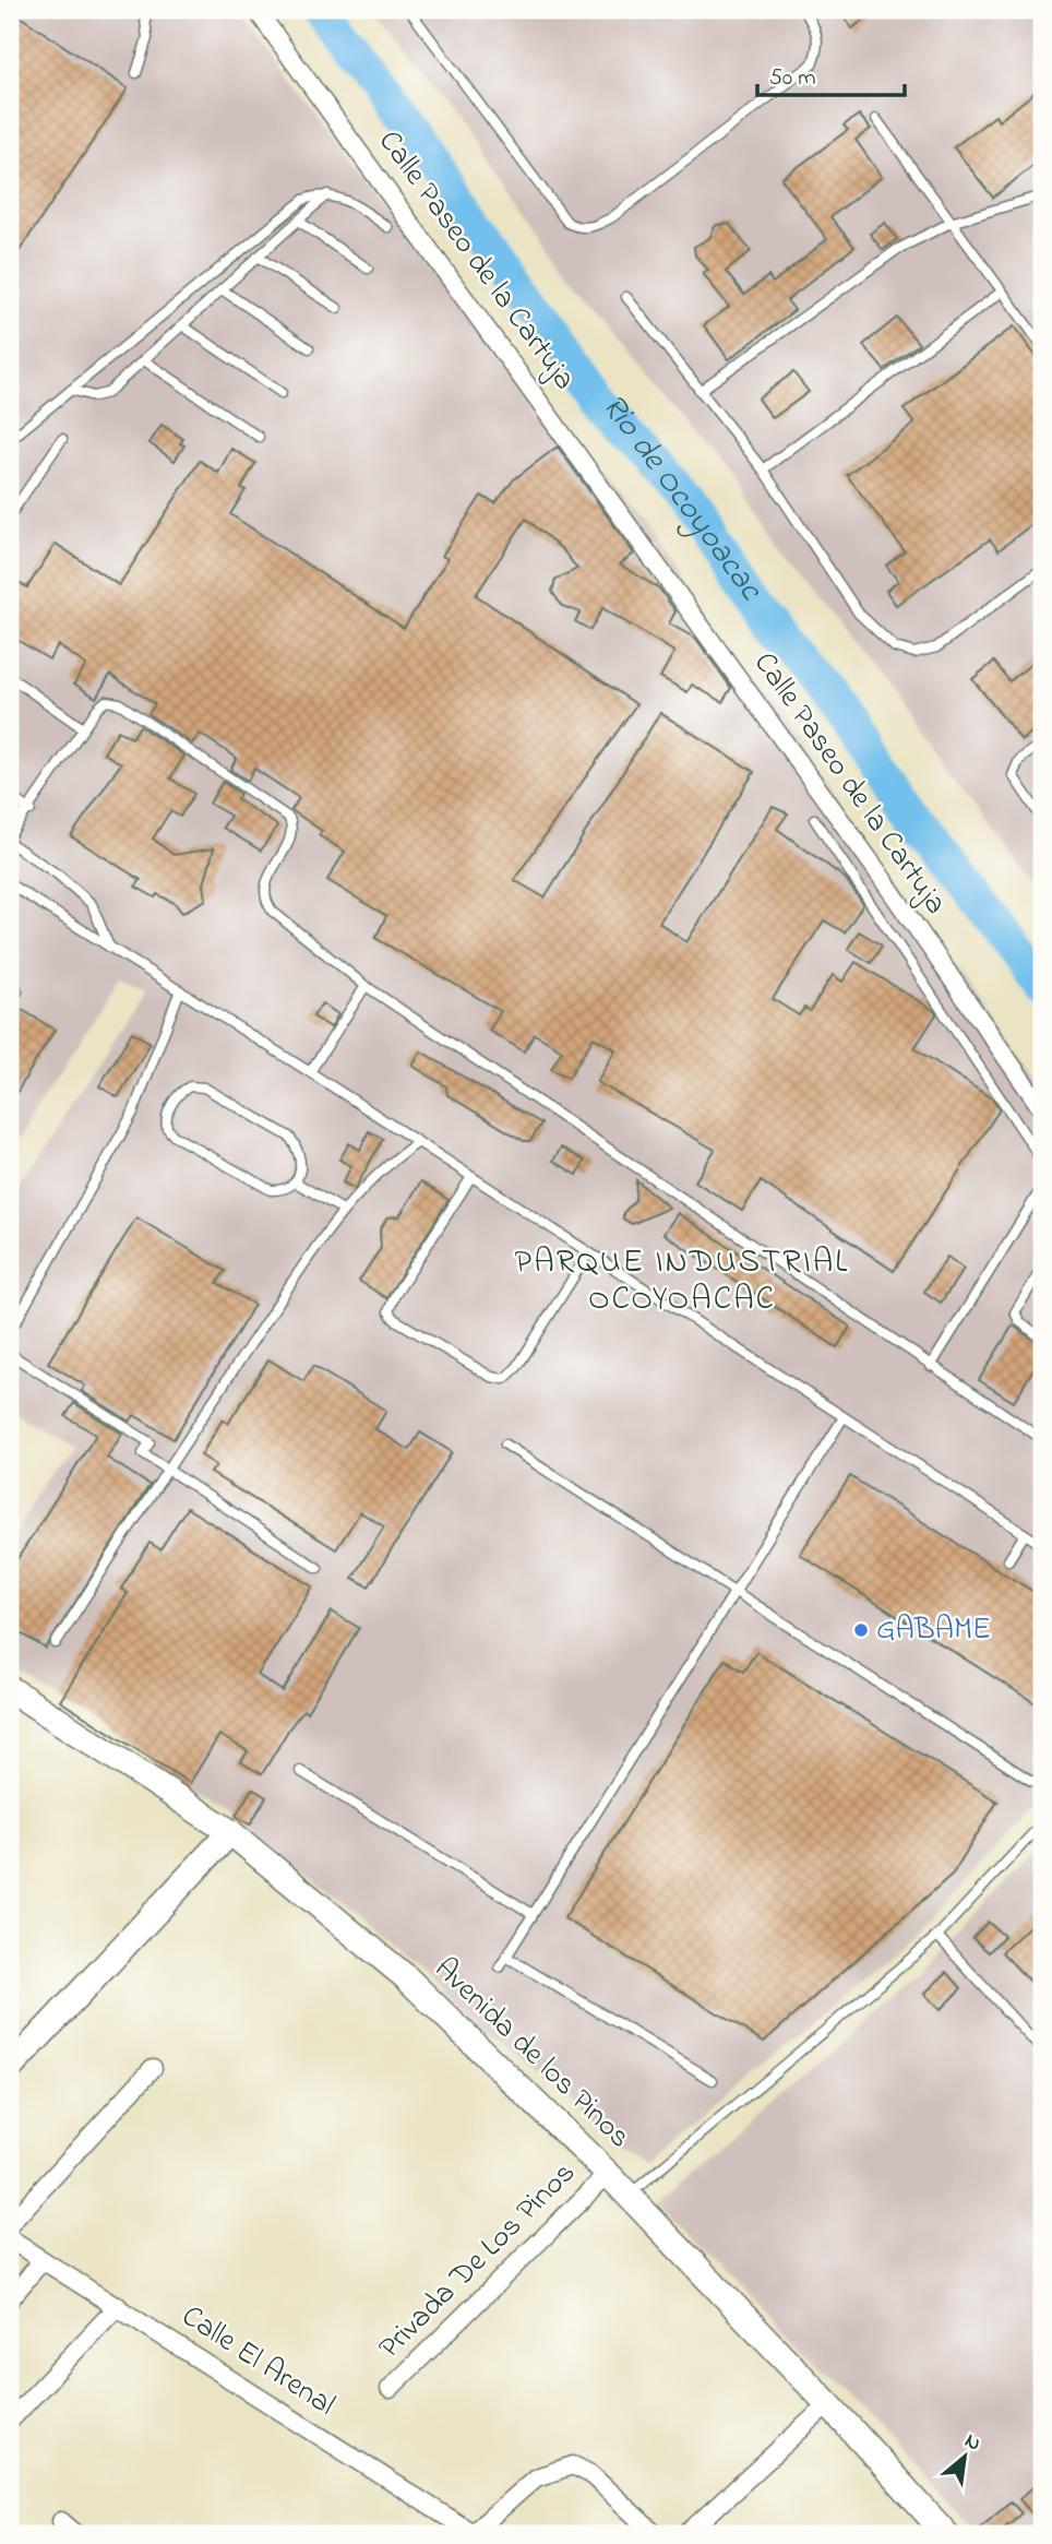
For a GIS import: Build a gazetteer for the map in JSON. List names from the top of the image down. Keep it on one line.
{"streets":{"street":["Calle Paseo de la Cartuja","Avenida de los Pinos","Privada De Los Pinos","Calle El Arenal"]},"crossings":[["Avenida de los Pinos","Privada De Los Pinos"]],"districts":["PARQUE INDUSTRIAL OCOYOACAC"],"water":["Rio de Ocoyoacac"],"places":["GABAME"],"scale_bar":"50 m","north":"top right"}
